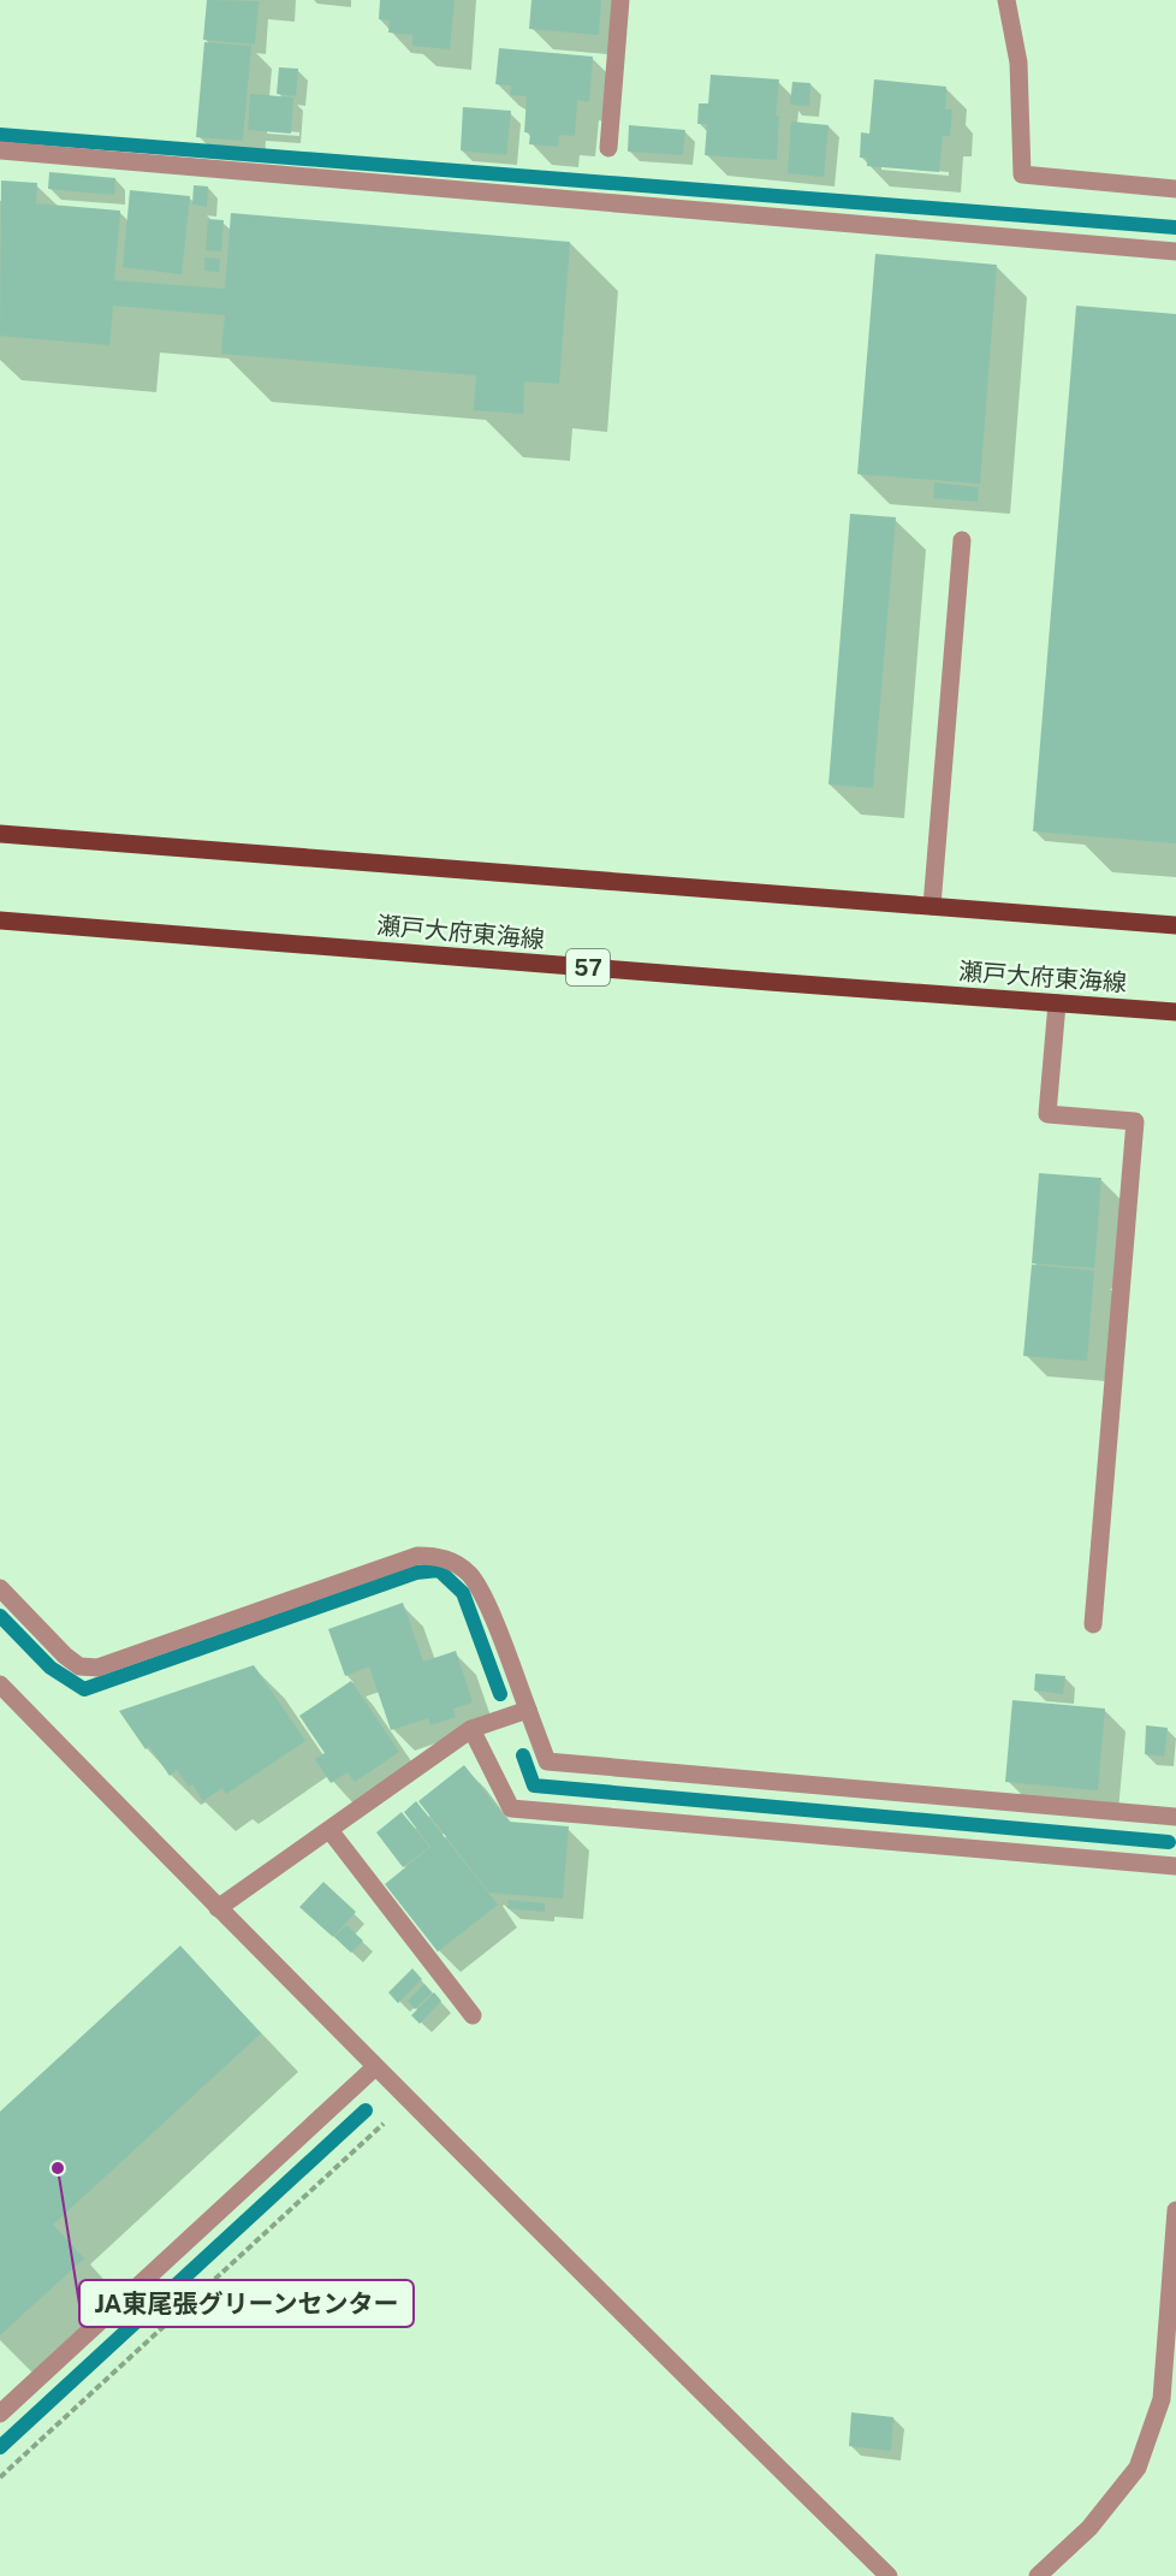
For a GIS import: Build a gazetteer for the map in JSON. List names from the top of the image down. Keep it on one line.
{"streets":{"main road":["瀬戸大府東海線","57"]},"places":["JA東尾張グリーンセンター"]}
